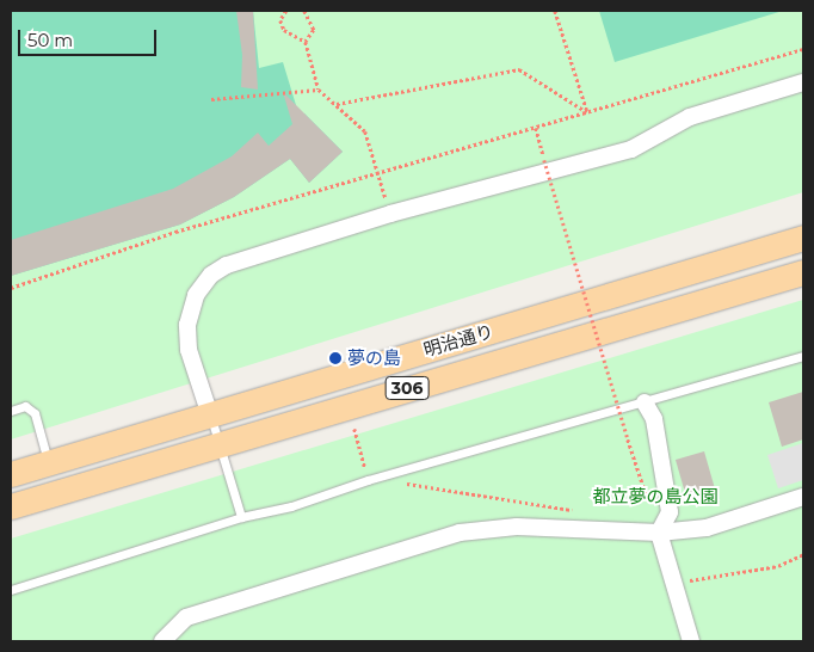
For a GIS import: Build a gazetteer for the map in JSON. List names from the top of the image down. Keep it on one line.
{"streets":{"main road":["明治通り","306"]},"parks":["都立夢の島公園"],"places":["夢の島"],"scale_bar":"50 m"}
